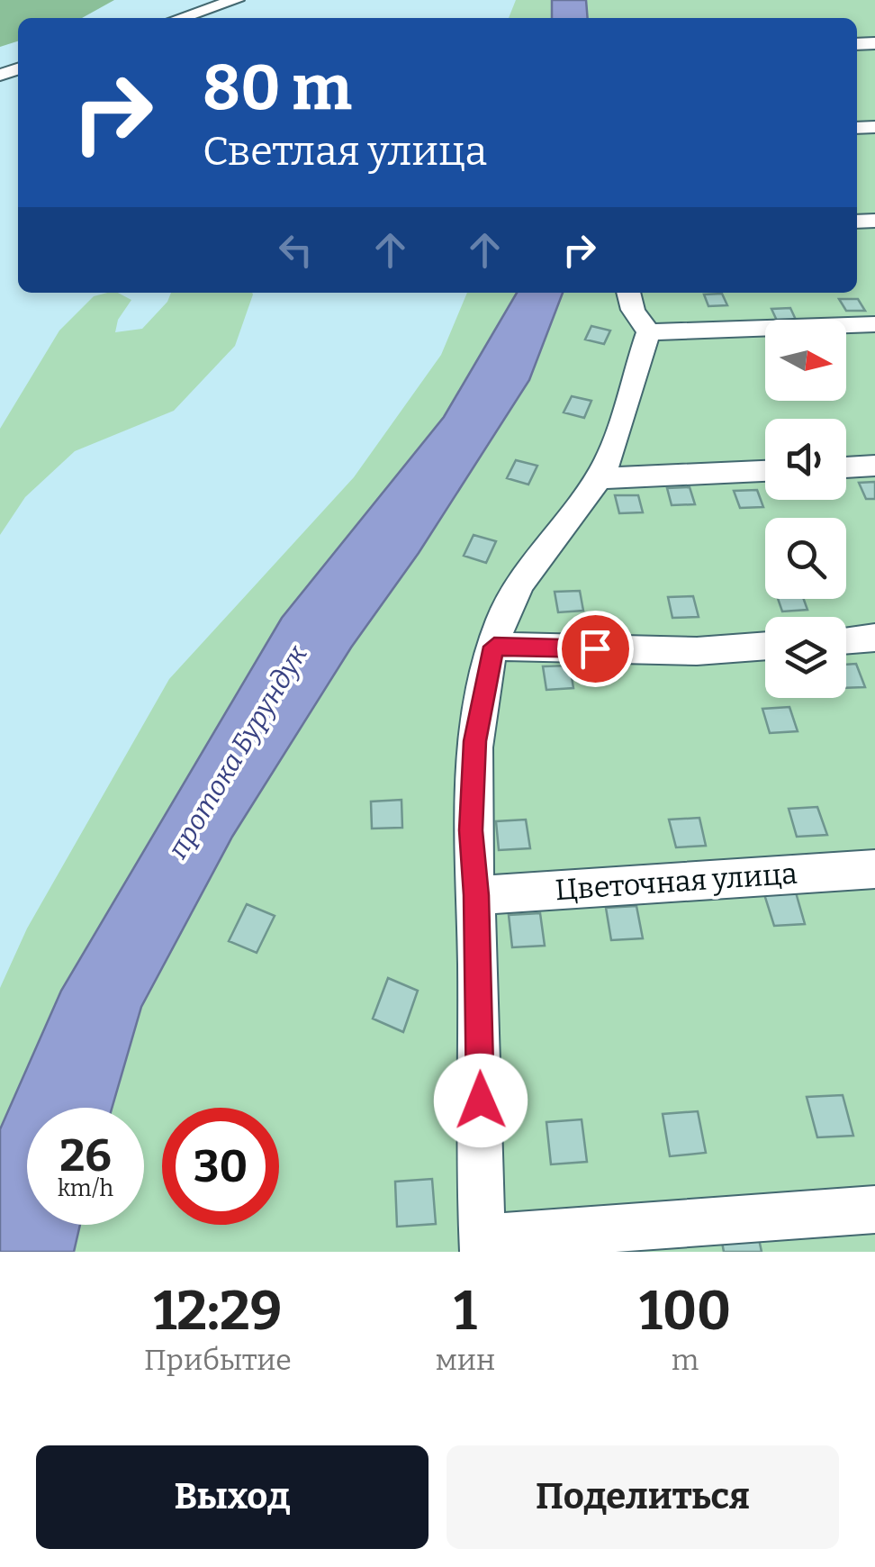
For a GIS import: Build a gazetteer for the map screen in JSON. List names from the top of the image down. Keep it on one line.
{"streets":{"street":["Цветочная улица"]},"water":["протока Бурундук"],"north":"right","page":{"turn":["80 m","Светлая улица"],"speed":"26 km/h","limit":"30","eta":["12:29","Прибытие","1","мин","100","m"],"buttons":["Выход","Поделиться"]}}
